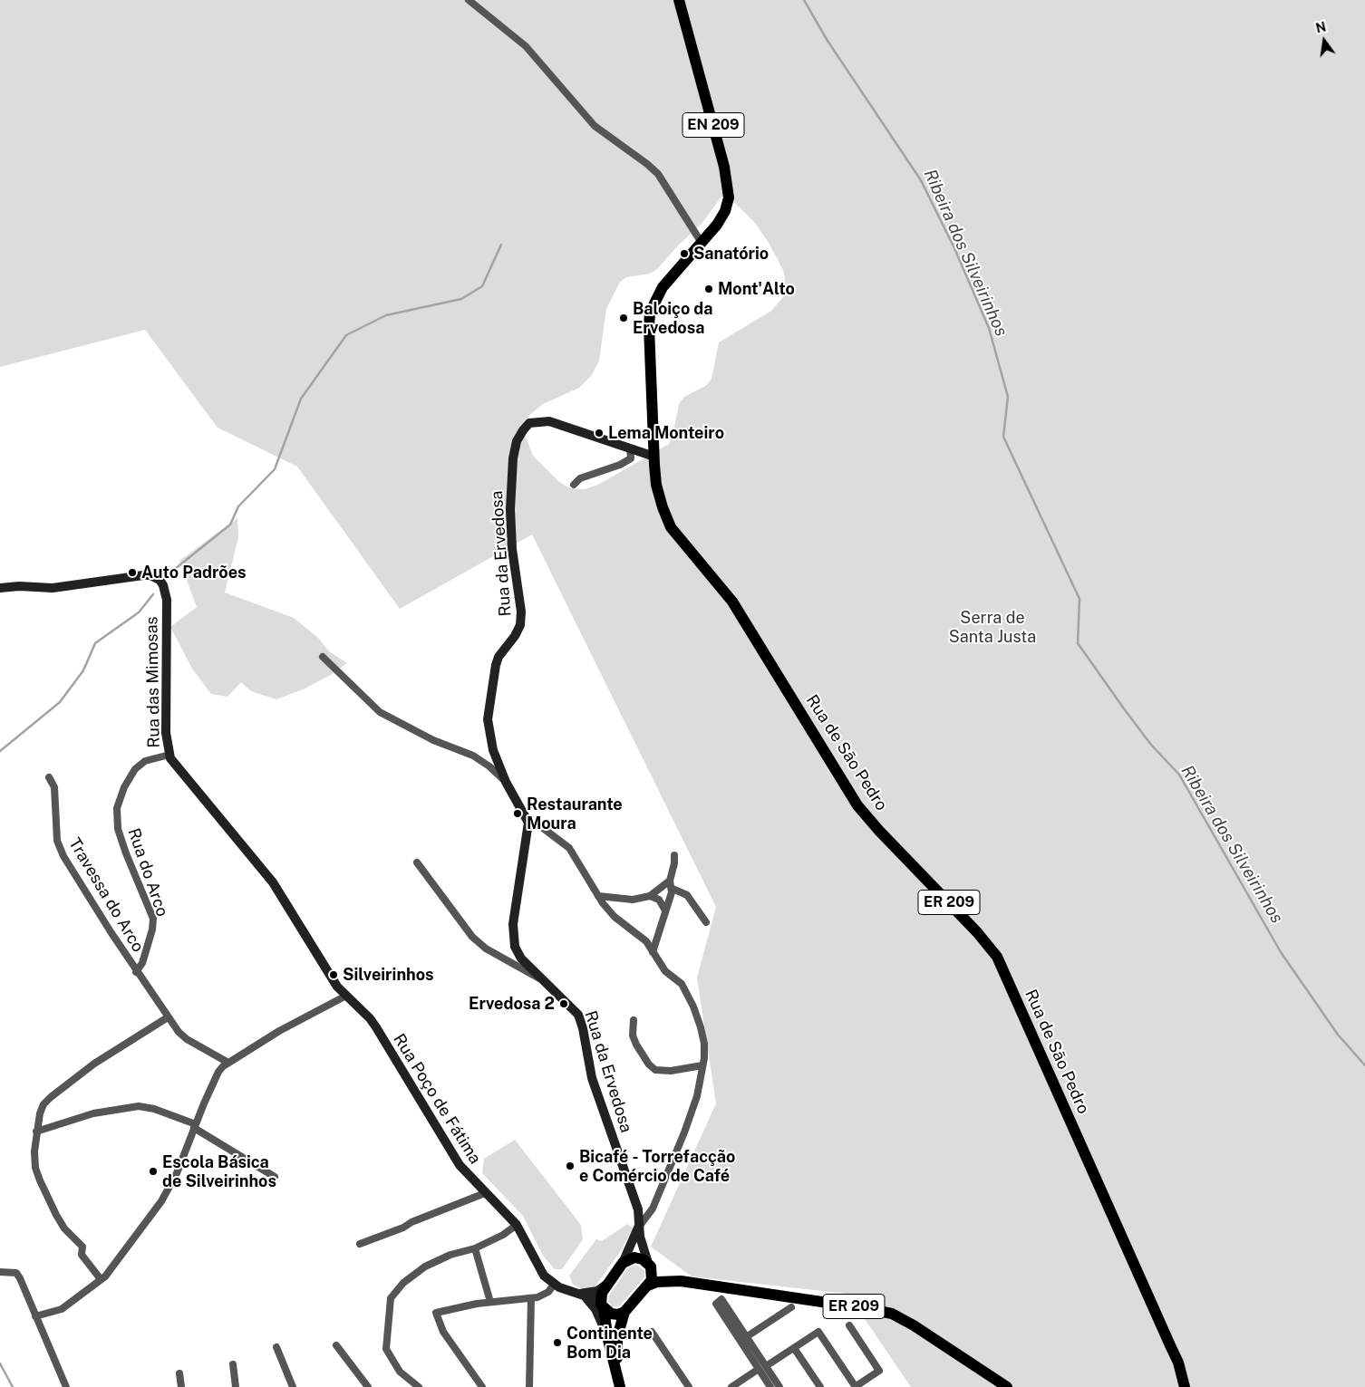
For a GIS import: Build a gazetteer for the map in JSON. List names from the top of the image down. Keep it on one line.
{"streets":{"main road":["EN 209","Rua de São Pedro","ER 209"],"street":["Rua da Ervedosa","Rua das Mimosas","Rua do Arco","Travessa do Arco","Rua Poço de Fátima"]},"crossings":[["EN 209","Rua de São Pedro"],["Rua da Ervedosa","Rua de São Pedro"],["Rua da Ervedosa","ER 209"],["Rua das Mimosas","Rua do Arco"],["Rua das Mimosas","Rua Poço de Fátima"],["Rua do Arco","Travessa do Arco"]],"water":["Ribeira dos Silveirinhos"],"parks":["Serra de Santa Justa"],"places":["Sanatório","Mont'Alto","Baloiço da Ervedosa","Lema Monteiro","Auto Padrões","Restaurante Moura","Silveirinhos","Ervedosa 2","Bicafé - Torrefacção e Comércio de Café","Escola Básica de Silveirinhos","Continente Bom Dia"],"north":"top"}
